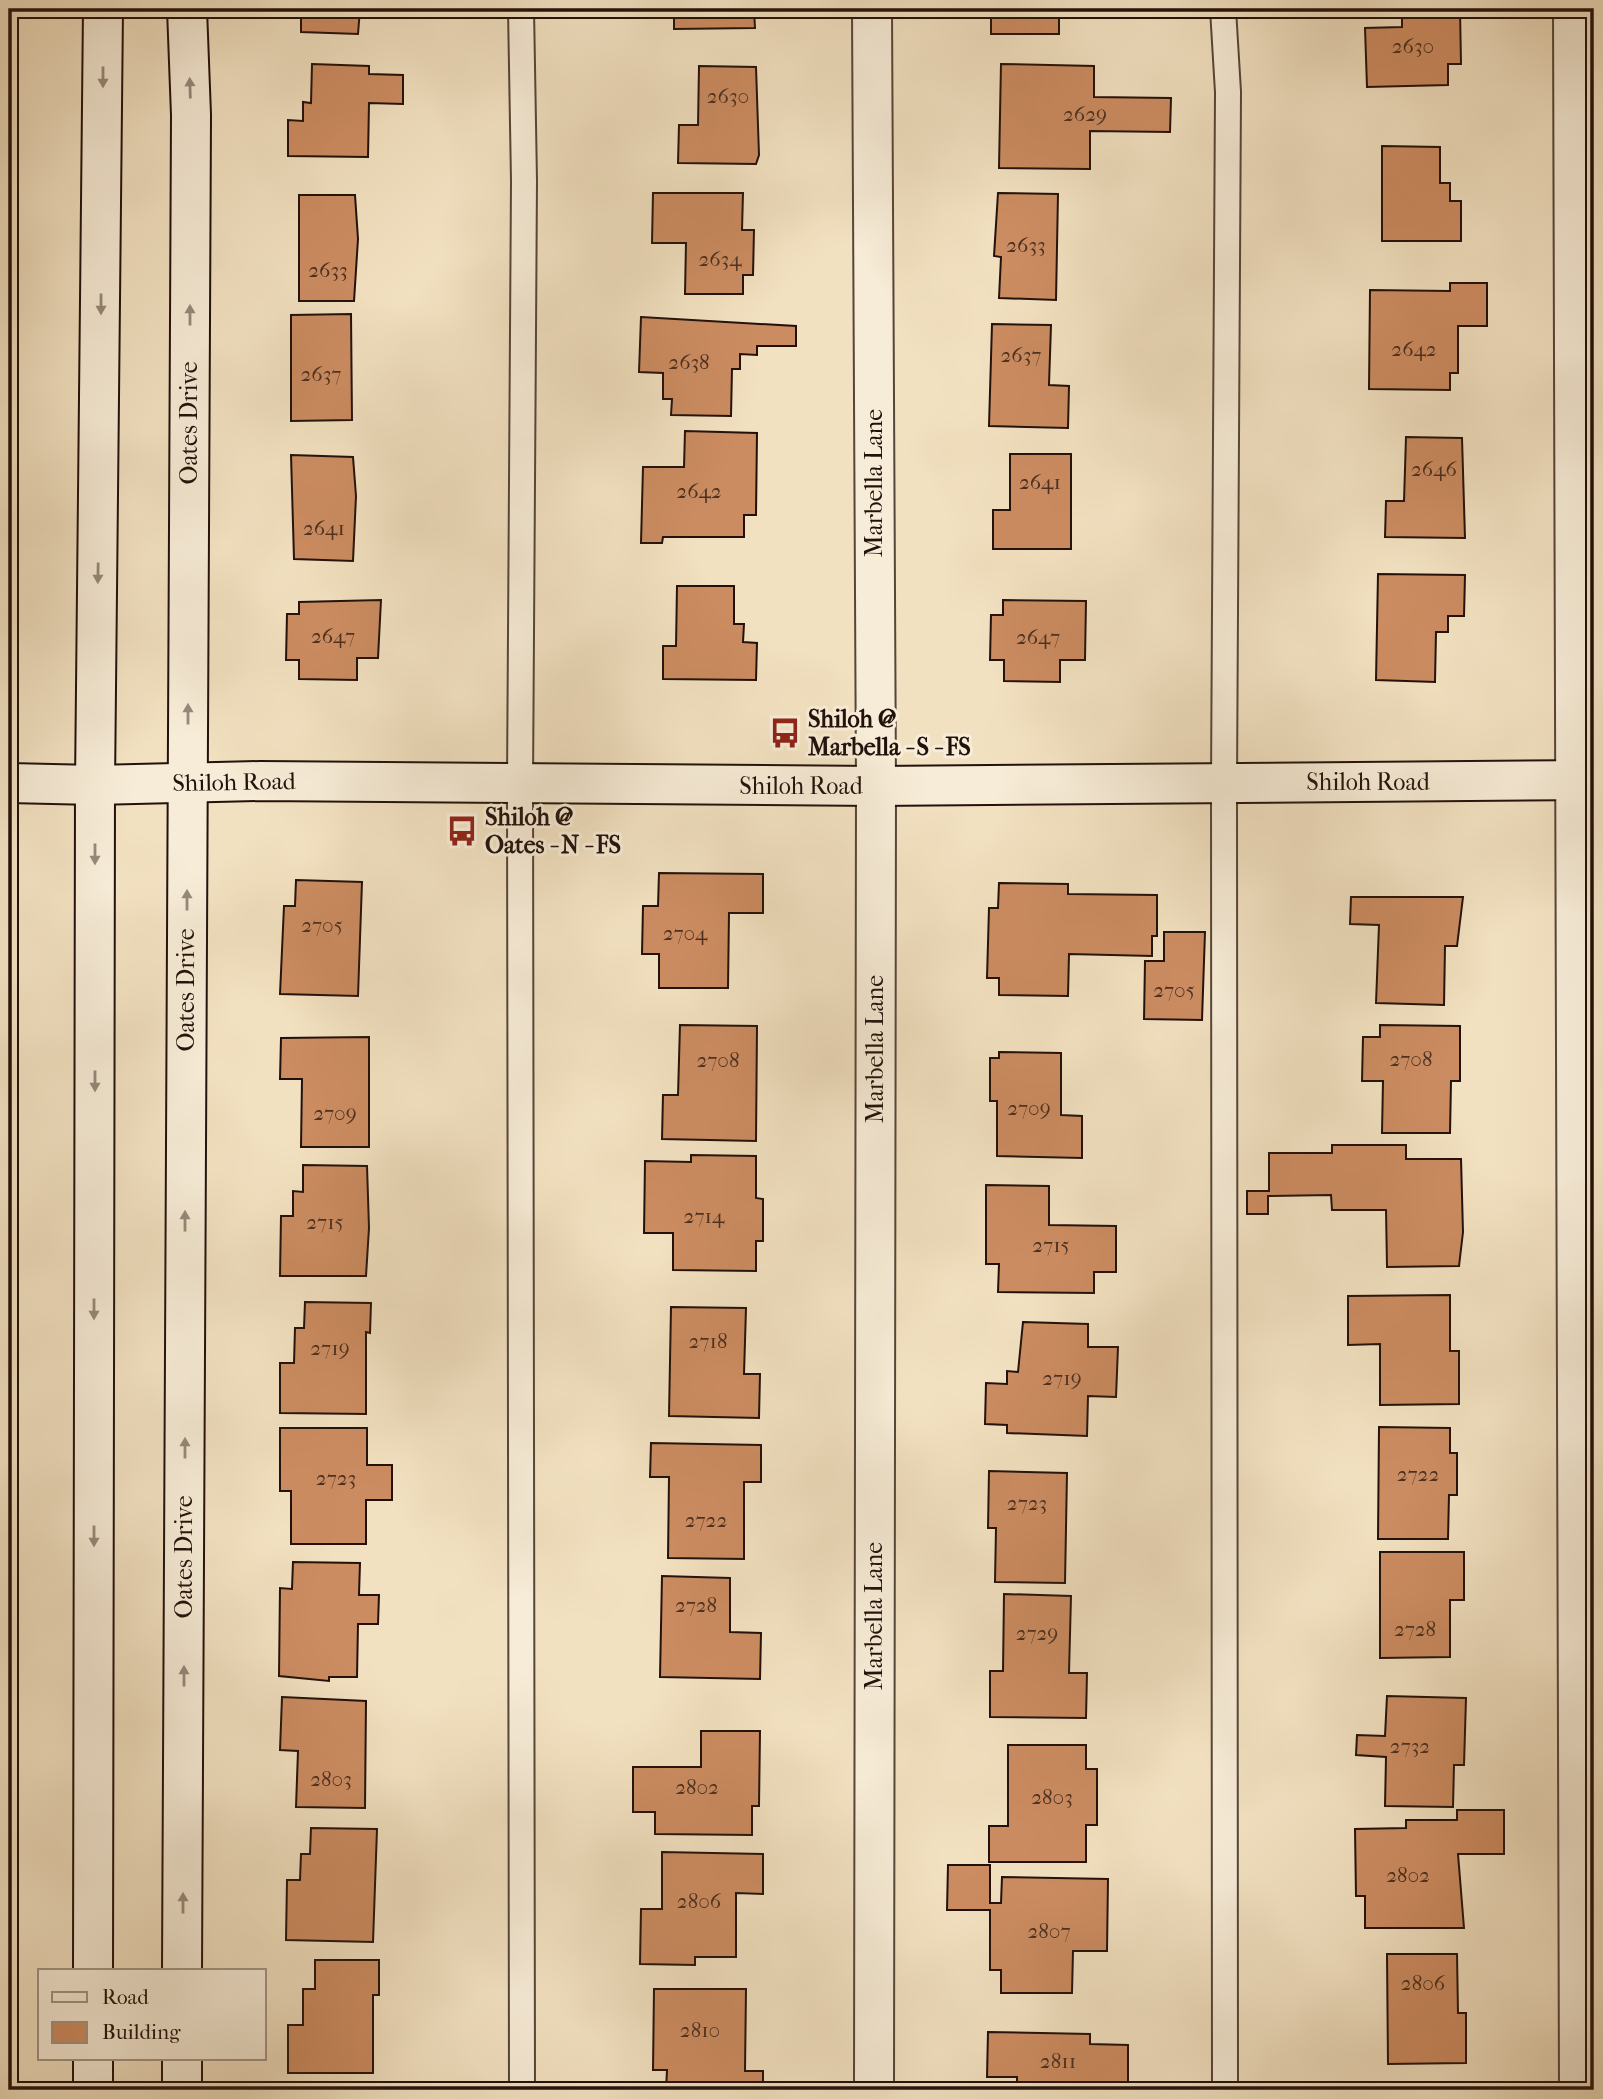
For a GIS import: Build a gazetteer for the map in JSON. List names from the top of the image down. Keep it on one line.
{"streets":{"street":["Oates Drive","Marbella Lane","Shiloh Road"]},"crossings":[["Oates Drive","Shiloh Road"],["Marbella Lane","Shiloh Road"]],"places":{"bus stop":["Shiloh @ Marbella - S - FS","Shiloh @ Oates - N - FS"]},"house_numbers":["2630","2630","2629","2633","2634","2633","2642","2637","2638","2637","2646","2641","2642","2641","2647","2647","2705","2704","2705","2708","2708","2709","2709","2714","2715","2715","2718","2719","2719","2722","2723","2723","2722","2728","2728","2729","2732","2803","2802","2803","2802","2806","2807","2806","2810","2811"],"legend":["Road","Building"]}
